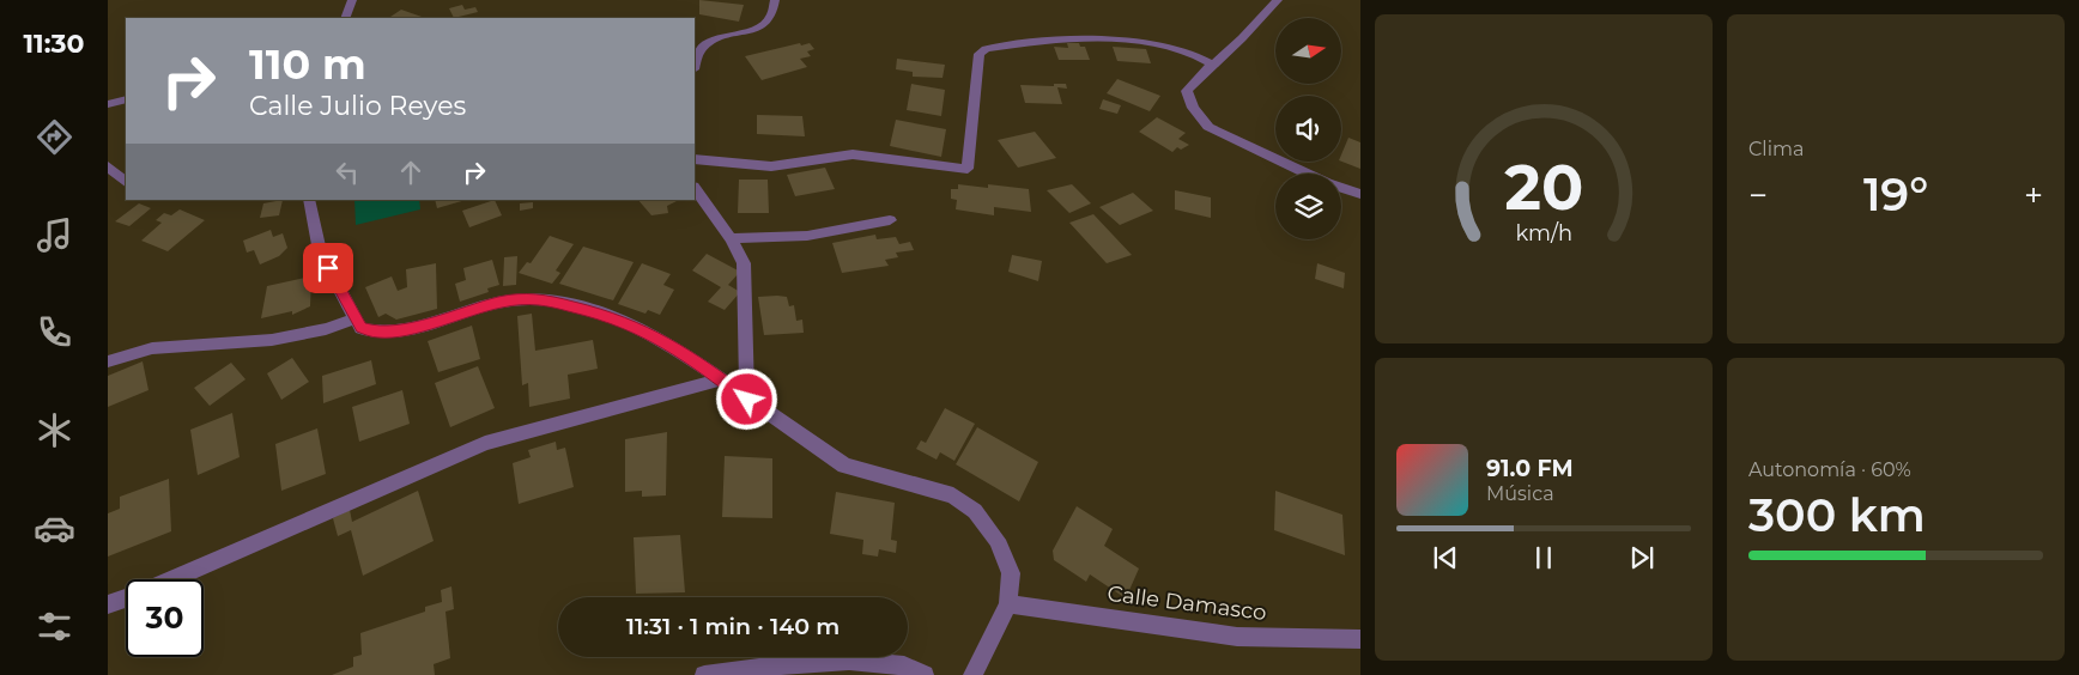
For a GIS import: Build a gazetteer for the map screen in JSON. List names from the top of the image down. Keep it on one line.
{"streets":{"street":["Calle Damasco"]},"north":"right","page":{"tabs":"11:30","tile":["Clima",["Autonomía · 60%","300 km"]],"turn":["110 m","Calle Julio Reyes"],"heat":["−","19°","+"],"song":["91.0 FM","Música"],"limit":"30","trip":"11:31 · 1 min · 140 m","gauge":["20","km/h"]}}
